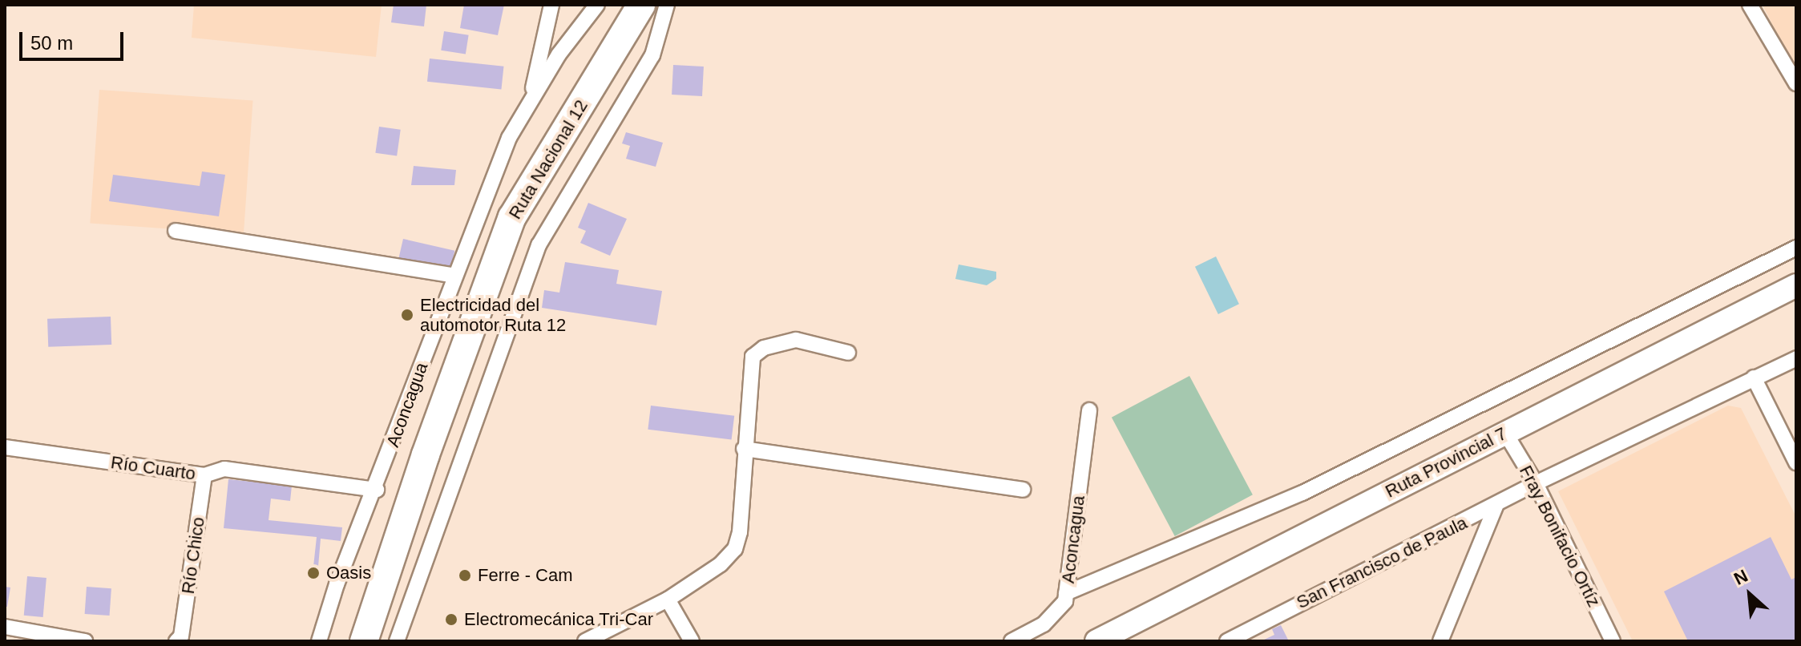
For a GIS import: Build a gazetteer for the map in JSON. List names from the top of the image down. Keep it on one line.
{"streets":{"highway":["Ruta Nacional 12"],"main road":["Ruta Provincial 7"],"street":["Aconcagua","Río Cuarto","Fray Bonifacio Ortíz","Río Chico","San Francisco de Paula"]},"crossings":[["Aconcagua","Río Cuarto"],["Ruta Provincial 7","Fray Bonifacio Ortíz"],["Río Cuarto","Río Chico"],["Fray Bonifacio Ortíz","San Francisco de Paula"]],"places":["Electricidad del automotor Ruta 12","Oasis","Ferre - Cam","Electromecánica Tri-Car"],"scale_bar":"50 m","north":"top left"}
